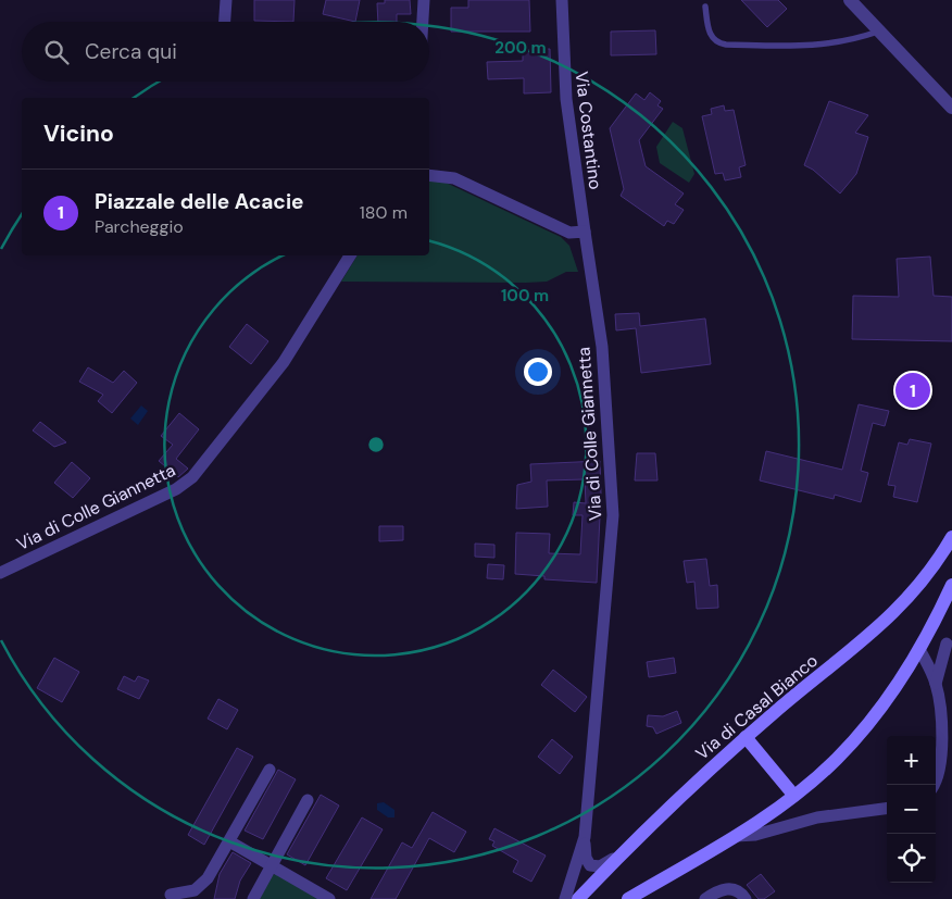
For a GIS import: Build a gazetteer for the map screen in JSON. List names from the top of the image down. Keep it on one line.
{"streets":{"main road":["Via di Casal Bianco"],"street":["Via Costantino","Via di Colle Giannetta"]},"crossings":[["Via Costantino","Via di Colle Giannetta"],["Via di Colle Giannetta","Via di Casal Bianco"]],"page":{"search":"Cerca qui","heading":"Vicino","list":[{"mark":"1","name":"Piazzale delle Acacie","note":"Parcheggio","value":"180 m"}],"pins":"1","map_buttons":["+","−"]},"rings":["200 m","100 m"]}
